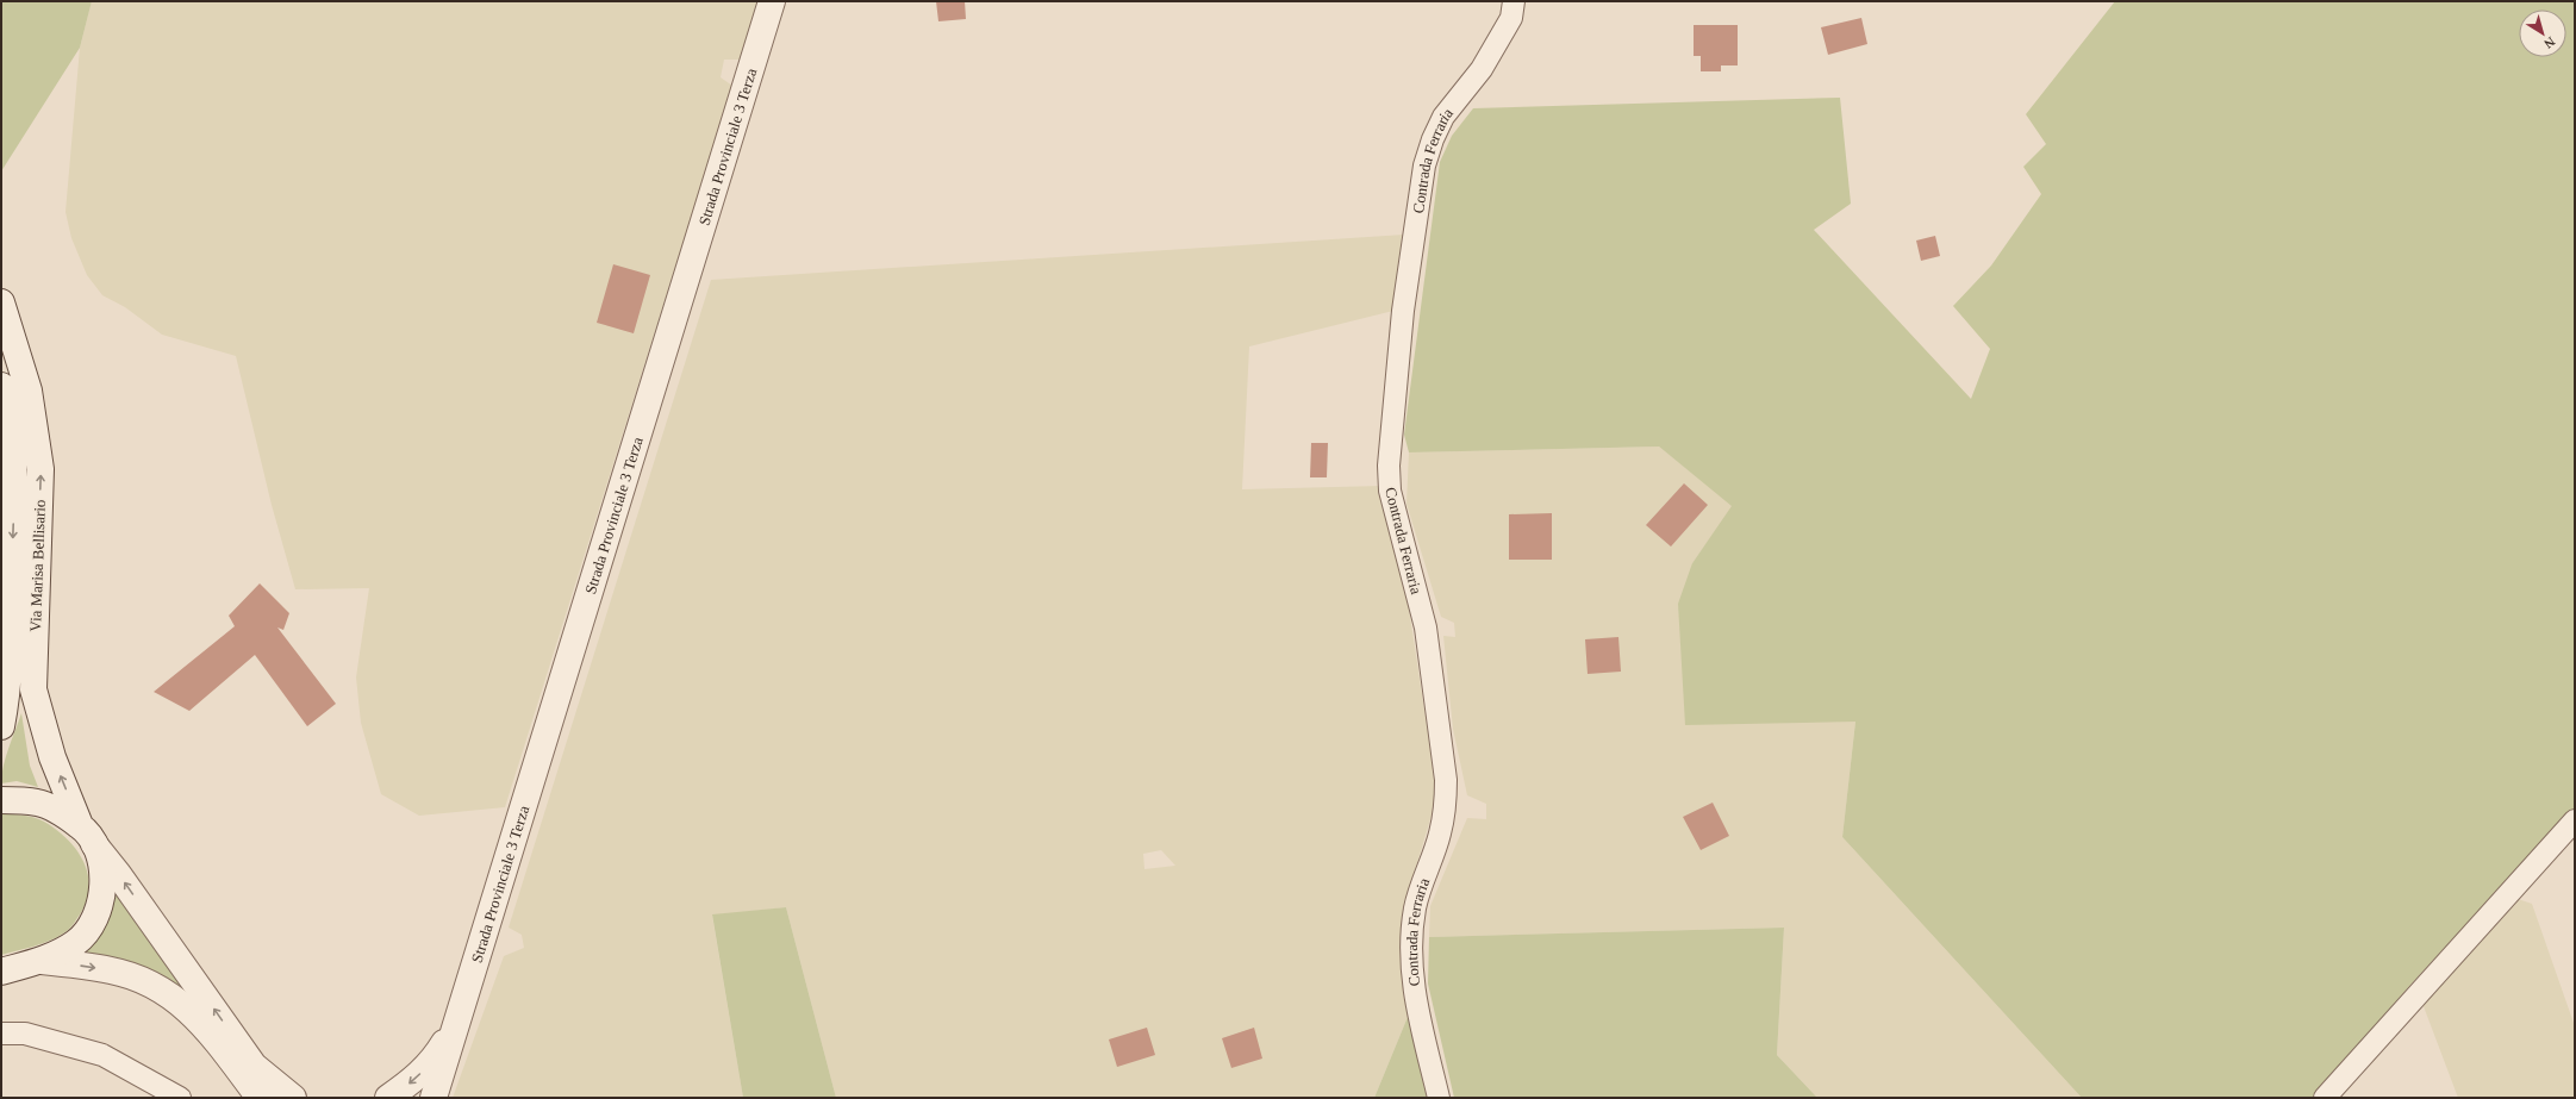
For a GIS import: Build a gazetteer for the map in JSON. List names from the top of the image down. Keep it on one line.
{"streets":{"street":["Strada Provinciale 3 Terza","Contrada Ferraria","Via Marisa Bellisario"]},"north":"bottom right"}
